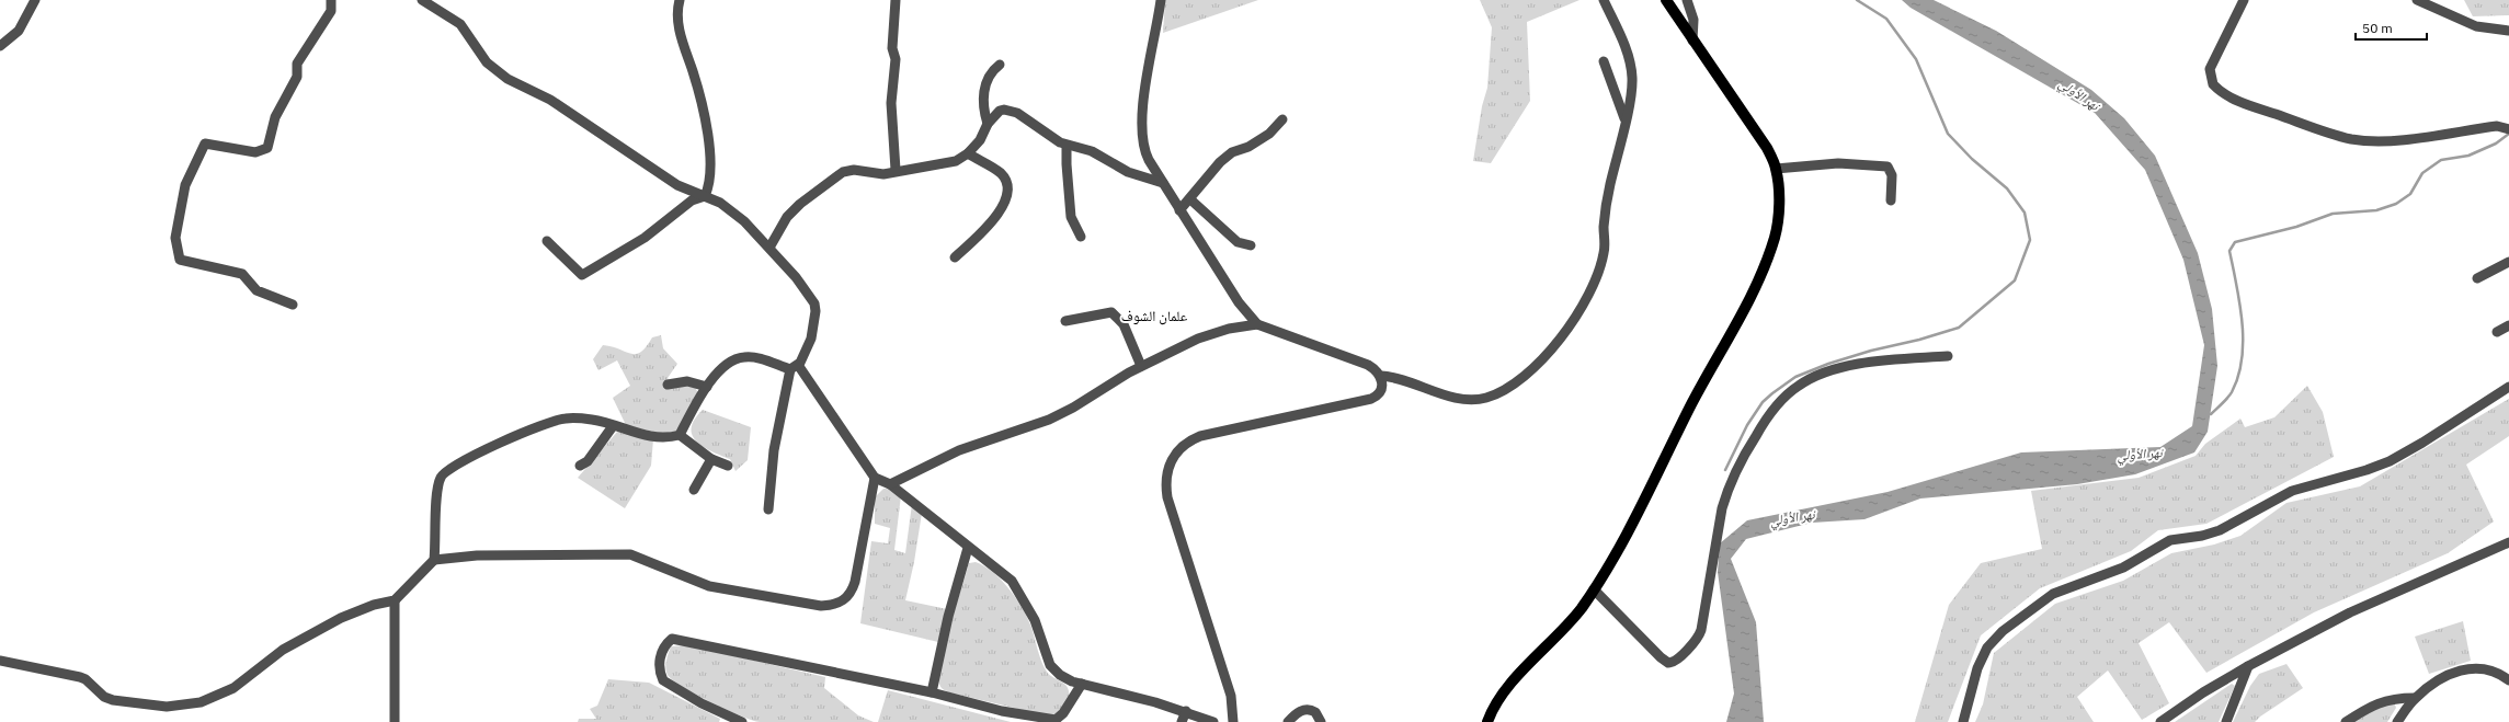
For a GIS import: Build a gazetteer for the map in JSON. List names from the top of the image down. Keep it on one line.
{"districts":["علمان الشوف"],"water":["نهر الأولي"],"scale_bar":"50 m"}
